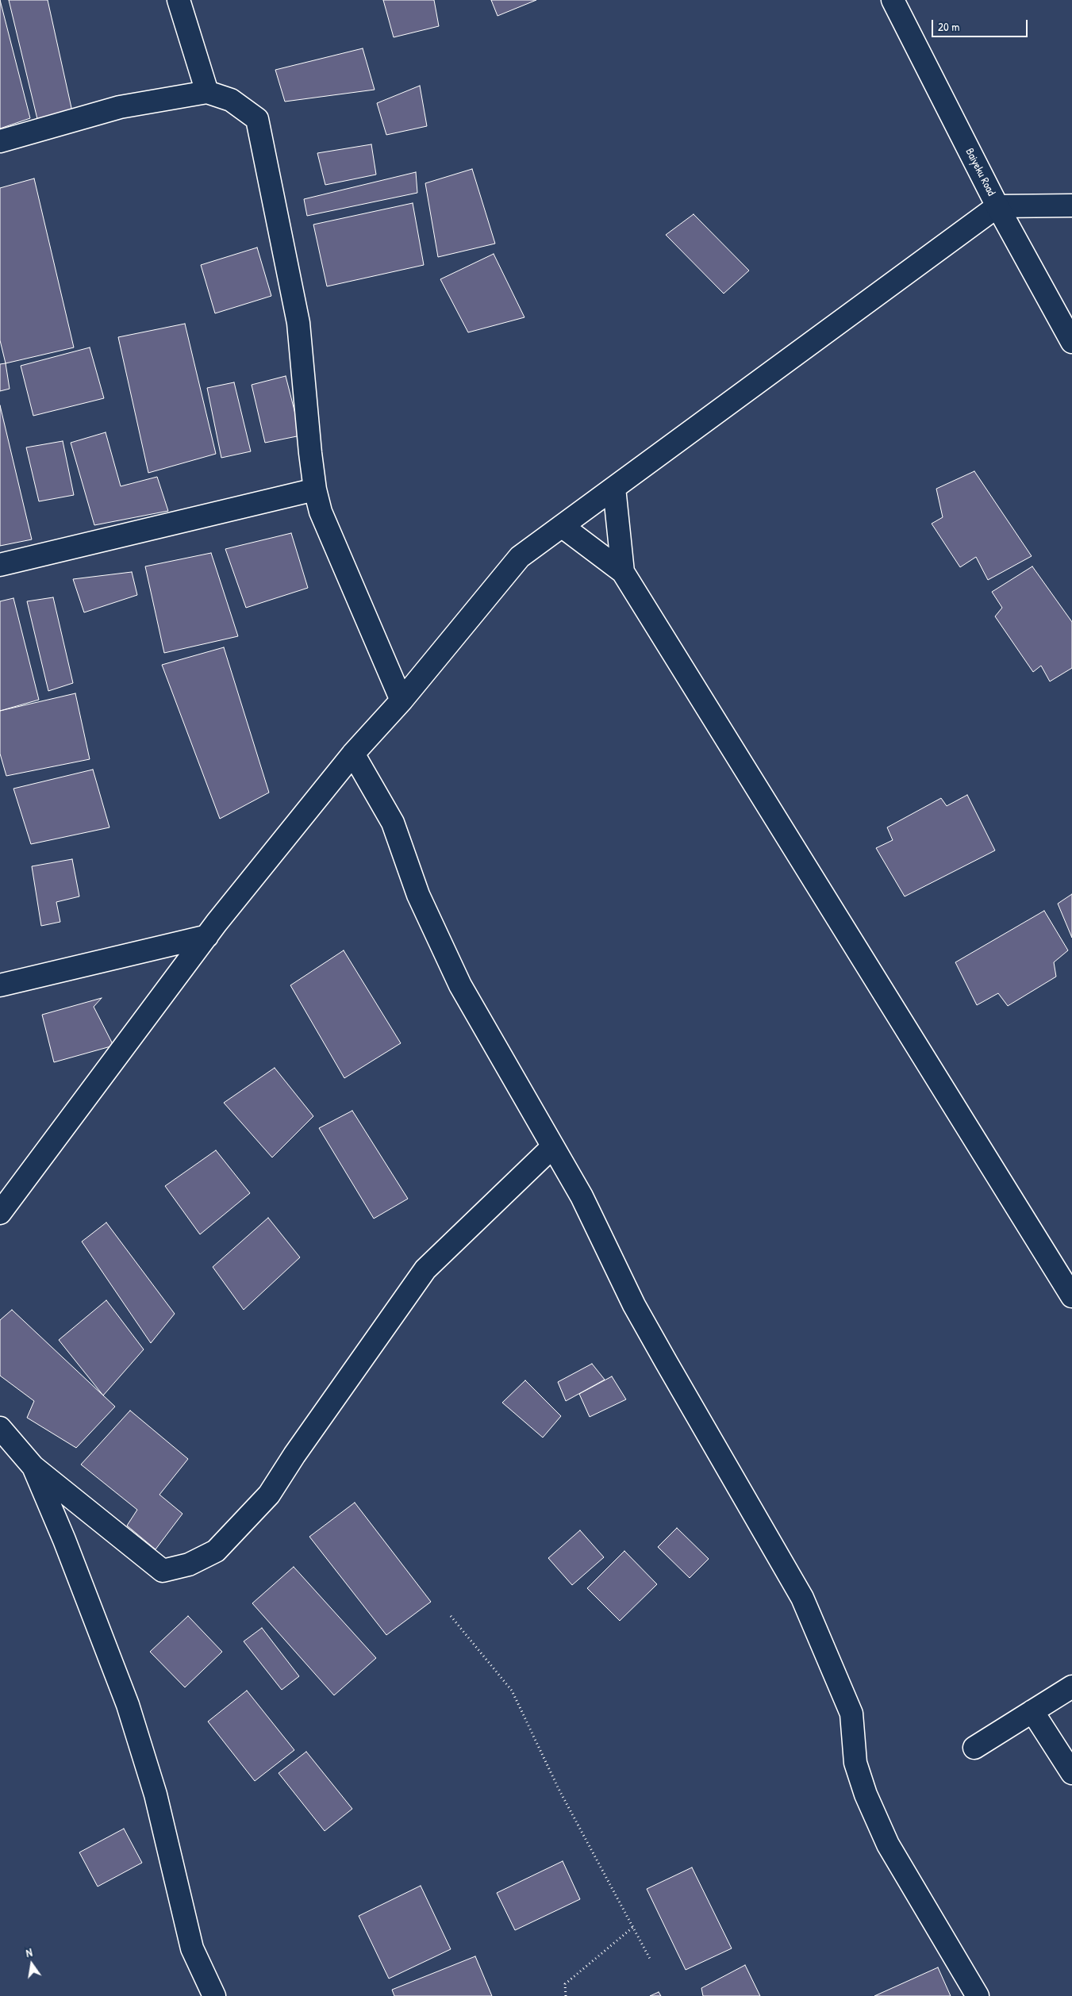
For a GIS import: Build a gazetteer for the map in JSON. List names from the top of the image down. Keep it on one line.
{"streets":{"street":["Baiyeku Road"]},"scale_bar":"20 m","north":"top"}
